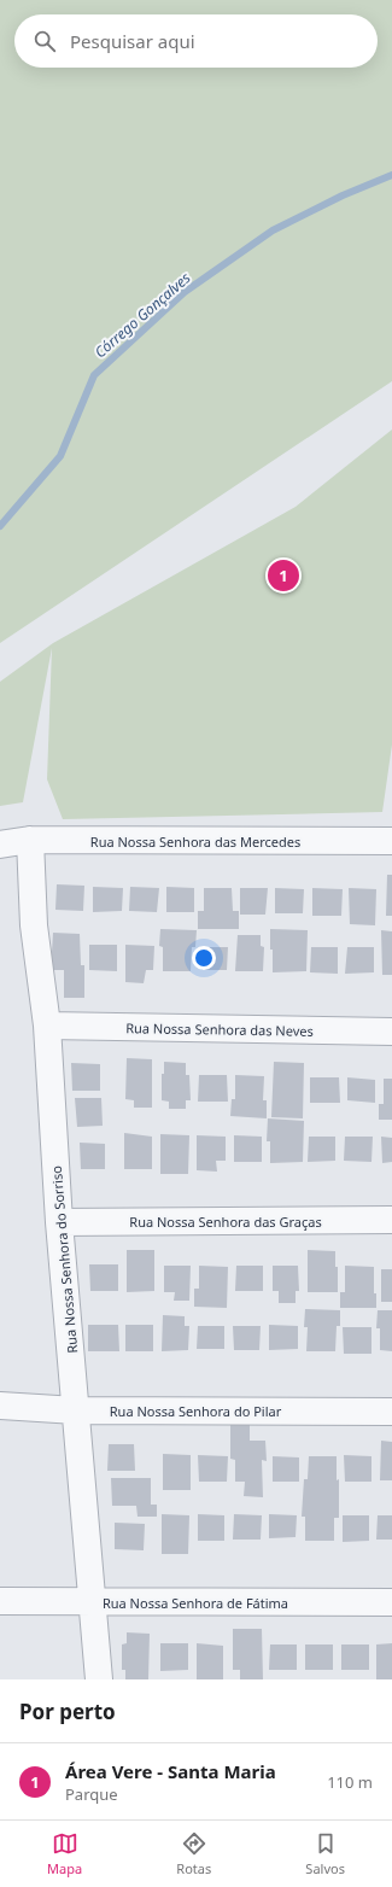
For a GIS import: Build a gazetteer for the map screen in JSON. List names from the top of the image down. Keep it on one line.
{"streets":{"street":["Rua Nossa Senhora das Mercedes","Rua Nossa Senhora das Neves","Rua Nossa Senhora das Graças","Rua Nossa Senhora do Sorriso","Rua Nossa Senhora do Pilar","Rua Nossa Senhora de Fátima"]},"crossings":[["Rua Nossa Senhora das Mercedes","Rua Nossa Senhora do Sorriso"],["Rua Nossa Senhora das Neves","Rua Nossa Senhora do Sorriso"],["Rua Nossa Senhora das Graças","Rua Nossa Senhora do Sorriso"],["Rua Nossa Senhora do Sorriso","Rua Nossa Senhora do Pilar"],["Rua Nossa Senhora do Sorriso","Rua Nossa Senhora de Fátima"]],"water":["Córrego Gonçalves"],"page":{"search":"Pesquisar aqui","pins":"1","heading":"Por perto","list":[{"mark":"1","name":"Área Vere - Santa Maria","note":"Parque","value":"110 m"}],"nav":["Mapa","Rotas","Salvos"]}}
